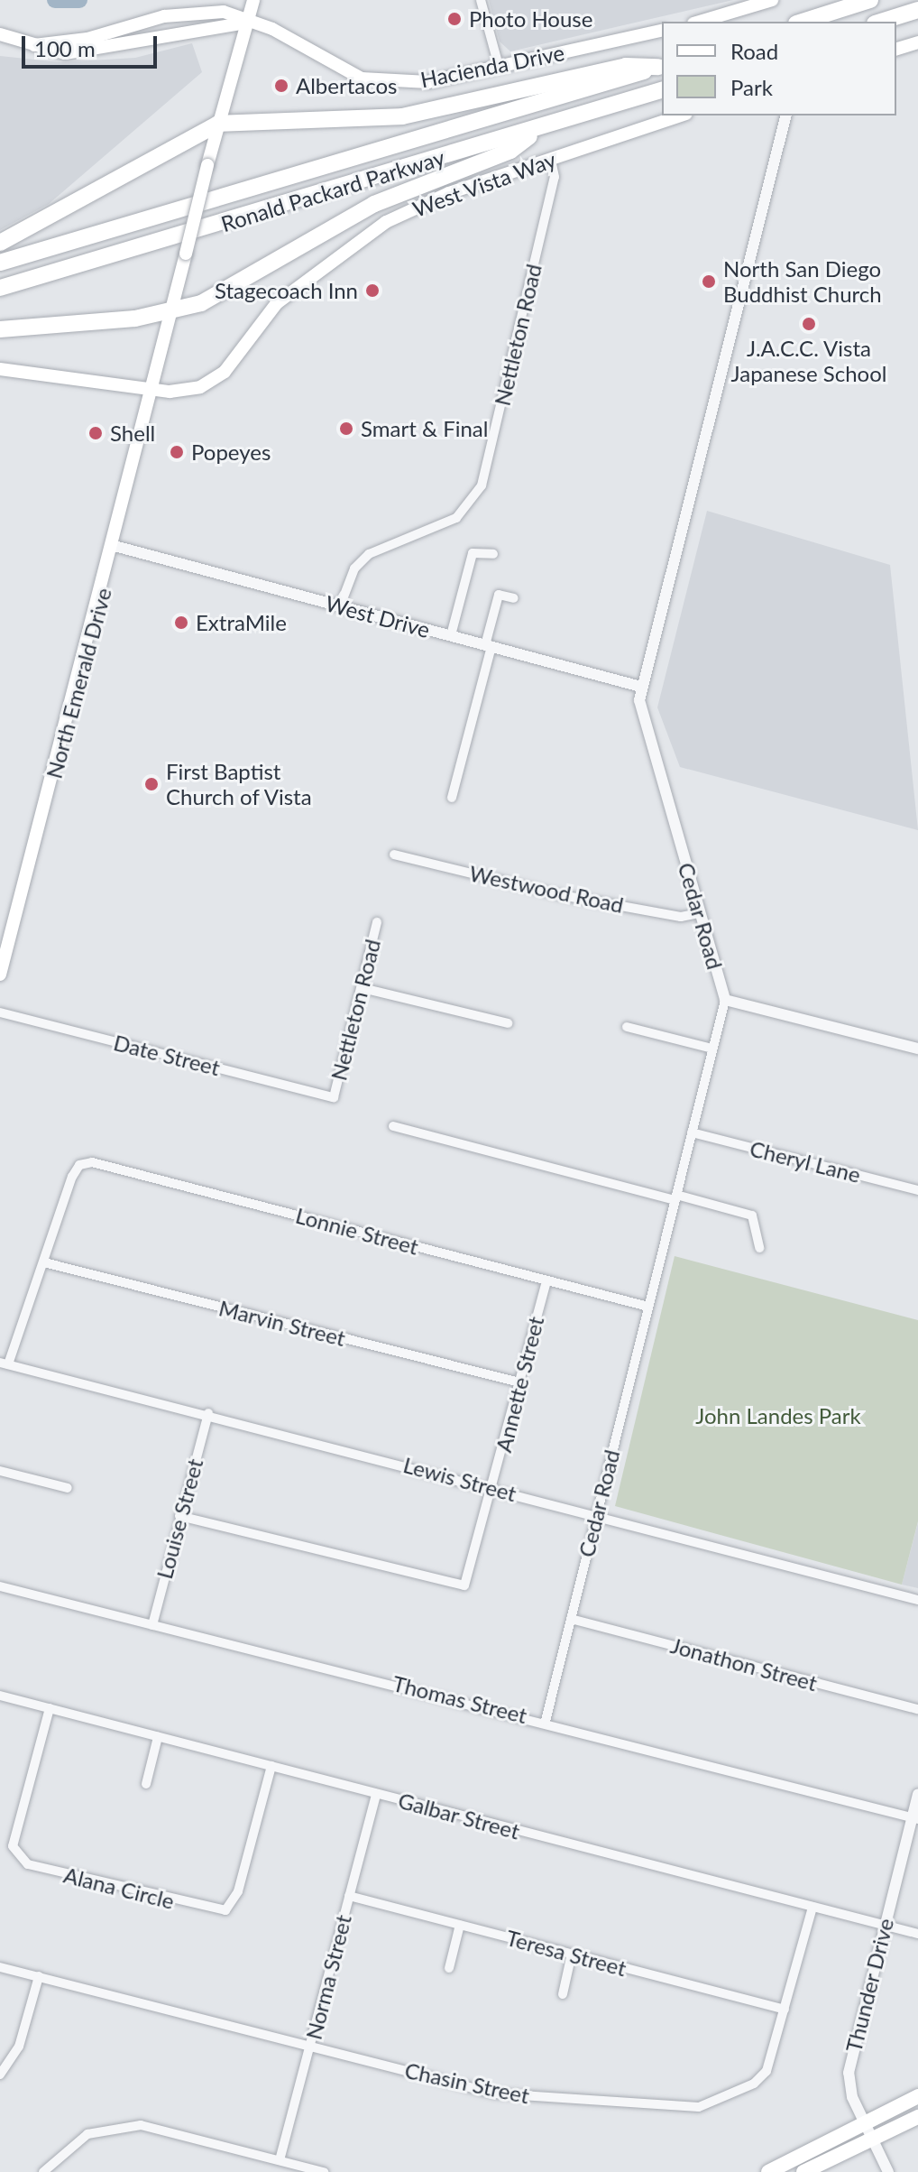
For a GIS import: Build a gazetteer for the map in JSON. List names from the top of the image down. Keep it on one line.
{"streets":{"highway":["Ronald Packard Parkway"],"main road":["Hacienda Drive","West Vista Way","North Emerald Drive"],"street":["Nettleton Road","West Drive","Westwood Road","Cedar Road","Date Street","Cheryl Lane","Lonnie Street","Marvin Street","Annette Street","Lewis Street","Louise Street","Jonathon Street","Thomas Street","Galbar Street","Alana Circle","Teresa Street","Norma Street","Thunder Drive","Chasin Street"]},"crossings":[["Hacienda Drive","North Emerald Drive"],["West Vista Way","Nettleton Road"],["West Vista Way","North Emerald Drive"],["Nettleton Road","West Drive"],["Nettleton Road","Date Street"],["West Drive","North Emerald Drive"],["West Drive","Cedar Road"],["Westwood Road","Cedar Road"],["Cedar Road","Cheryl Lane"],["Cedar Road","Lonnie Street"],["Cedar Road","Lewis Street"],["Cedar Road","Jonathon Street"],["Cedar Road","Thomas Street"],["Lonnie Street","Marvin Street"],["Lonnie Street","Annette Street"],["Marvin Street","Annette Street"],["Annette Street","Lewis Street"],["Annette Street","Louise Street"],["Lewis Street","Louise Street"],["Louise Street","Thomas Street"],["Thomas Street","Thunder Drive"],["Galbar Street","Alana Circle"],["Galbar Street","Norma Street"],["Galbar Street","Thunder Drive"],["Galbar Street","Chasin Street"],["Teresa Street","Norma Street"],["Teresa Street","Chasin Street"],["Norma Street","Chasin Street"]],"parks":["John Landes Park"],"places":["Photo House","Albertacos","North San Diego Buddhist Church","Stagecoach Inn","J.A.C.C. Vista Japanese School","Smart & Final","Shell","Popeyes","ExtraMile","First Baptist Church of Vista"],"legend":["Road","Park"],"scale_bar":"100 m"}
